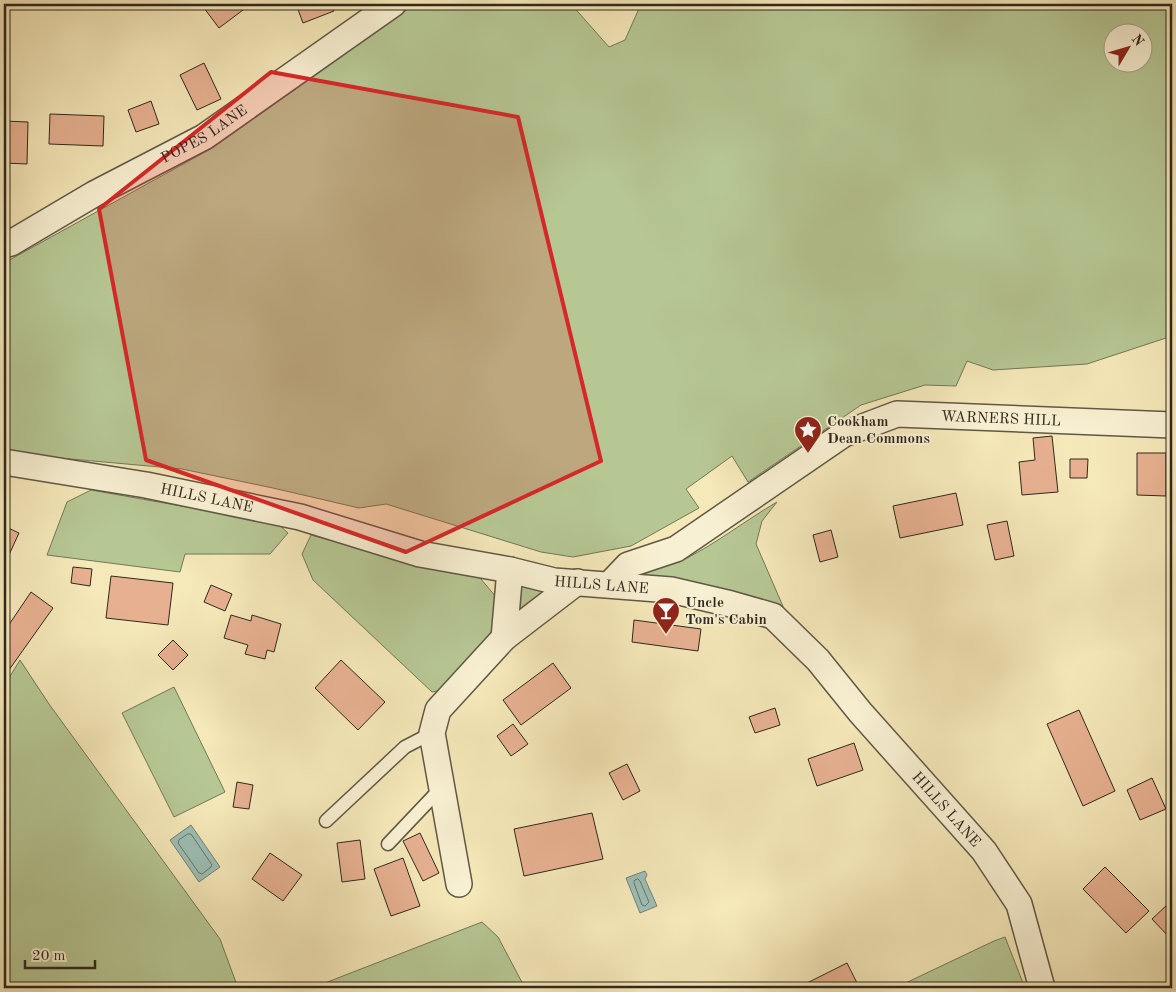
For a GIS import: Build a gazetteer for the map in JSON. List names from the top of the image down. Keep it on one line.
{"streets":{"street":["POPES LANE","WARNERS HILL","HILLS LANE"]},"crossings":[["WARNERS HILL","HILLS LANE"]],"places":{"place":["Cookham Dean Commons"],"bar":["Uncle Tom's Cabin"]},"scale_bar":"20 m","north":"top right"}
